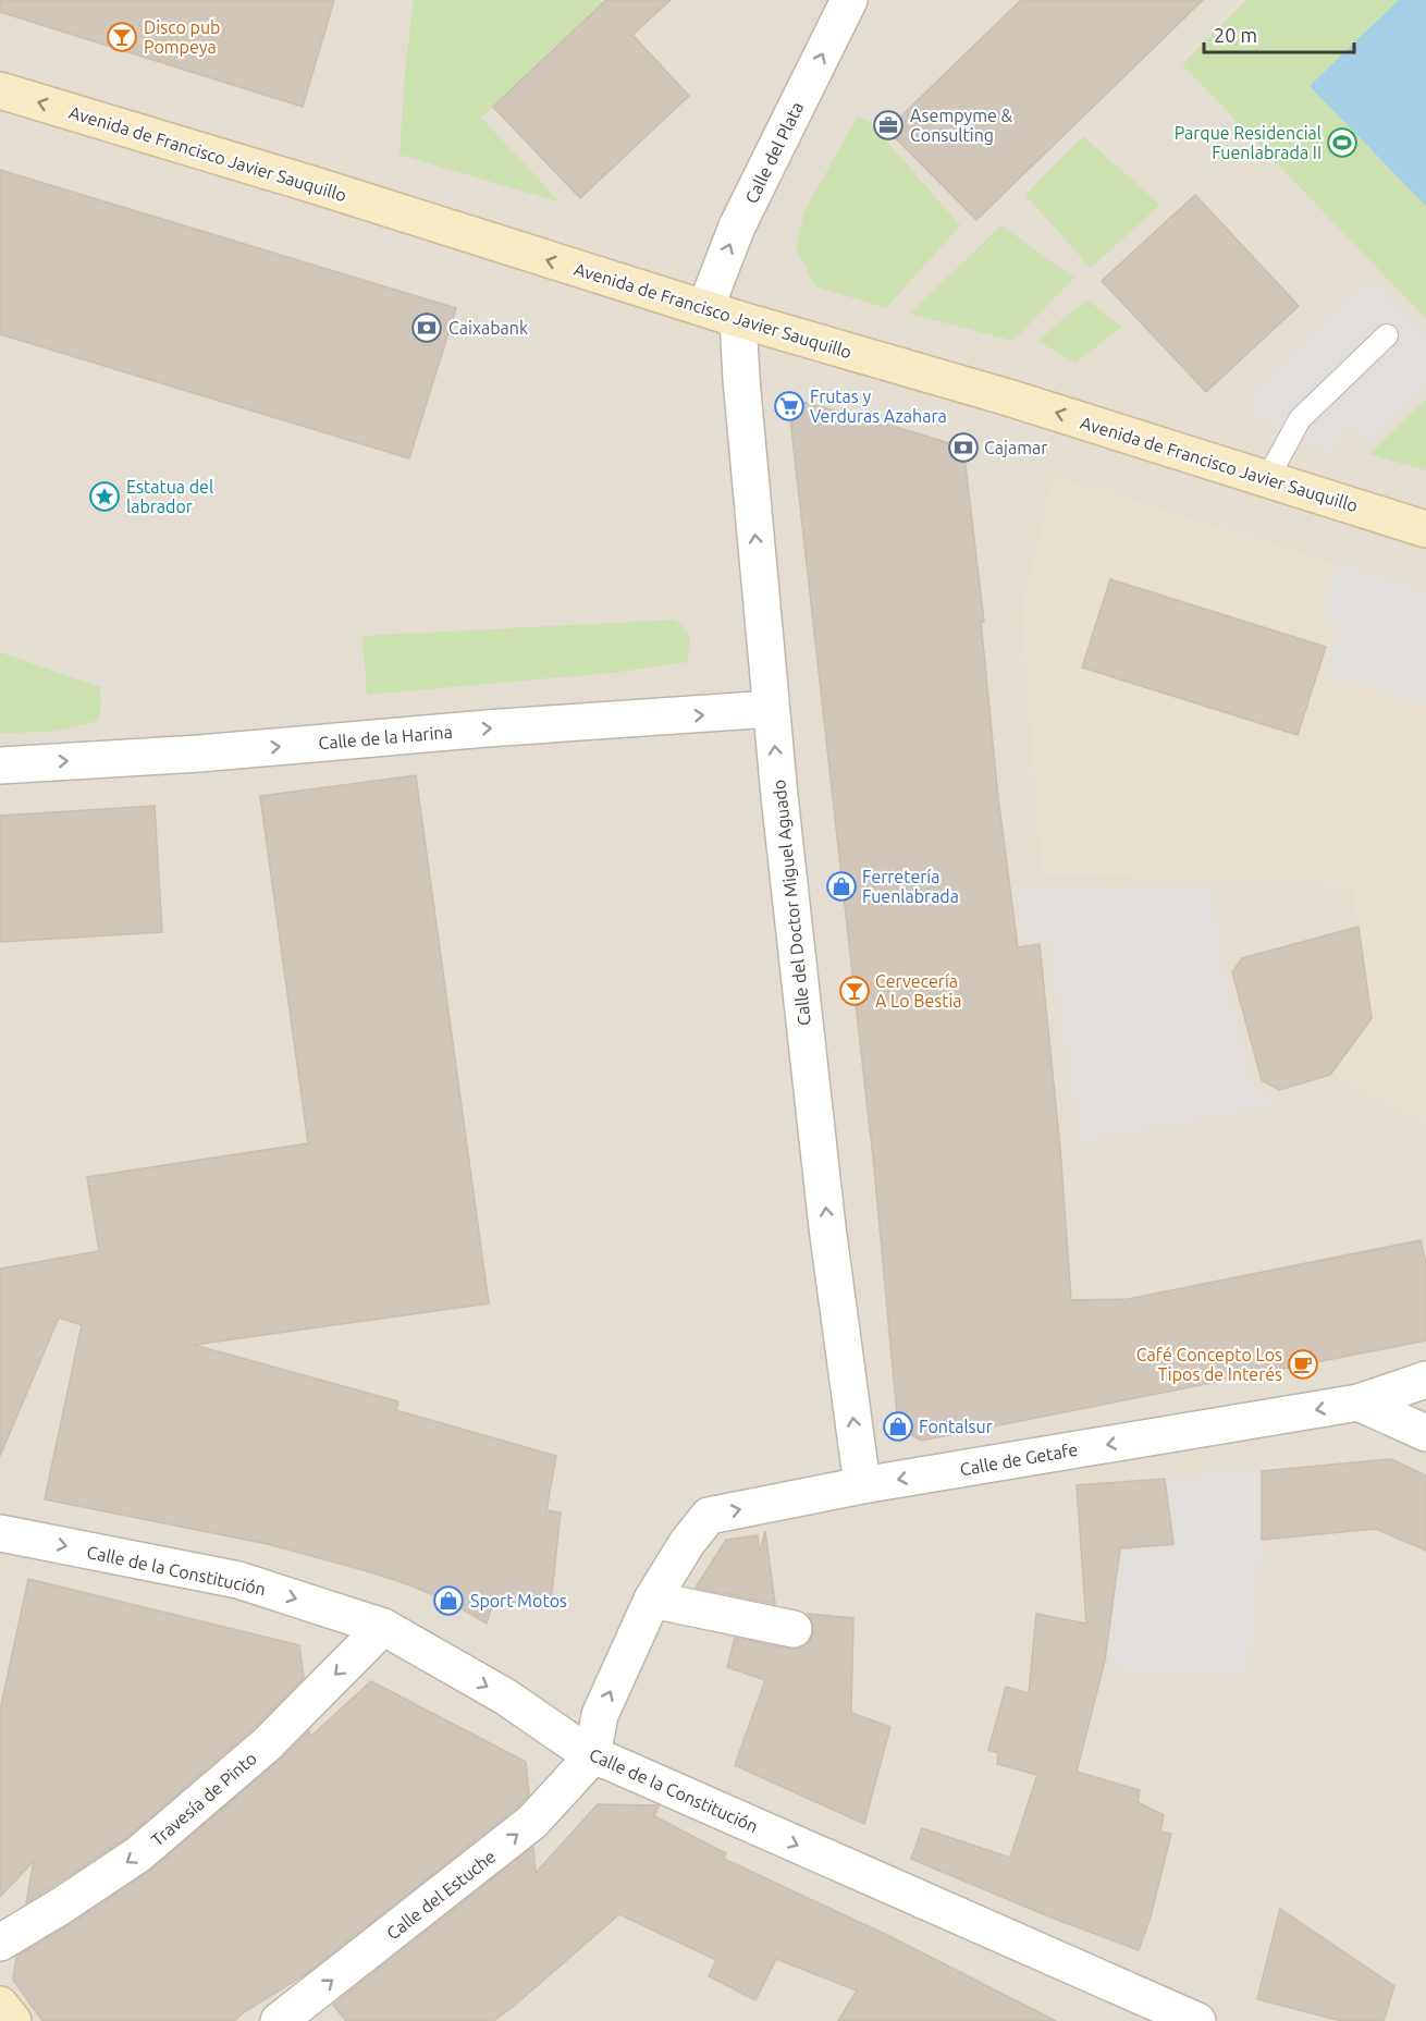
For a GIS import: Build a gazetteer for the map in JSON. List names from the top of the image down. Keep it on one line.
{"streets":{"main road":["Avenida de Francisco Javier Sauquillo"],"street":["Calle del Plata","Calle de la Harina","Calle del Doctor Miguel Aguado","Calle de Getafe","Calle de la Constitución","Travesía de Pinto","Calle del Estuche"]},"crossings":[["Calle del Plata","Avenida de Francisco Javier Sauquillo"],["Calle del Plata","Calle del Doctor Miguel Aguado"],["Avenida de Francisco Javier Sauquillo","Calle del Doctor Miguel Aguado"],["Calle de la Harina","Calle del Doctor Miguel Aguado"],["Calle del Doctor Miguel Aguado","Calle de Getafe"],["Calle de Getafe","Calle de la Constitución"],["Calle de Getafe","Calle del Estuche"],["Calle de la Constitución","Travesía de Pinto"],["Calle de la Constitución","Calle del Estuche"]],"one_way":["Calle del Plata","Avenida de Francisco Javier Sauquillo","Calle de la Harina","Calle del Doctor Miguel Aguado","Calle de la Constitución","Travesía de Pinto","Calle del Estuche"],"places":{"bar":["Disco pub Pompeya","Cervecería A Lo Bestia"],"office":["Asempyme & Consulting"],"sports":["Parque Residencial Fuenlabrada II"],"bank":["Caixabank","Cajamar"],"supermarket":["Frutas y Verduras Azahara"],"place":["Estatua del labrador"],"shop":["Ferretería Fuenlabrada","Fontalsur","Sport Motos"],"cafe":["Café Concepto Los Tipos de Interés"]},"scale_bar":"20 m"}
